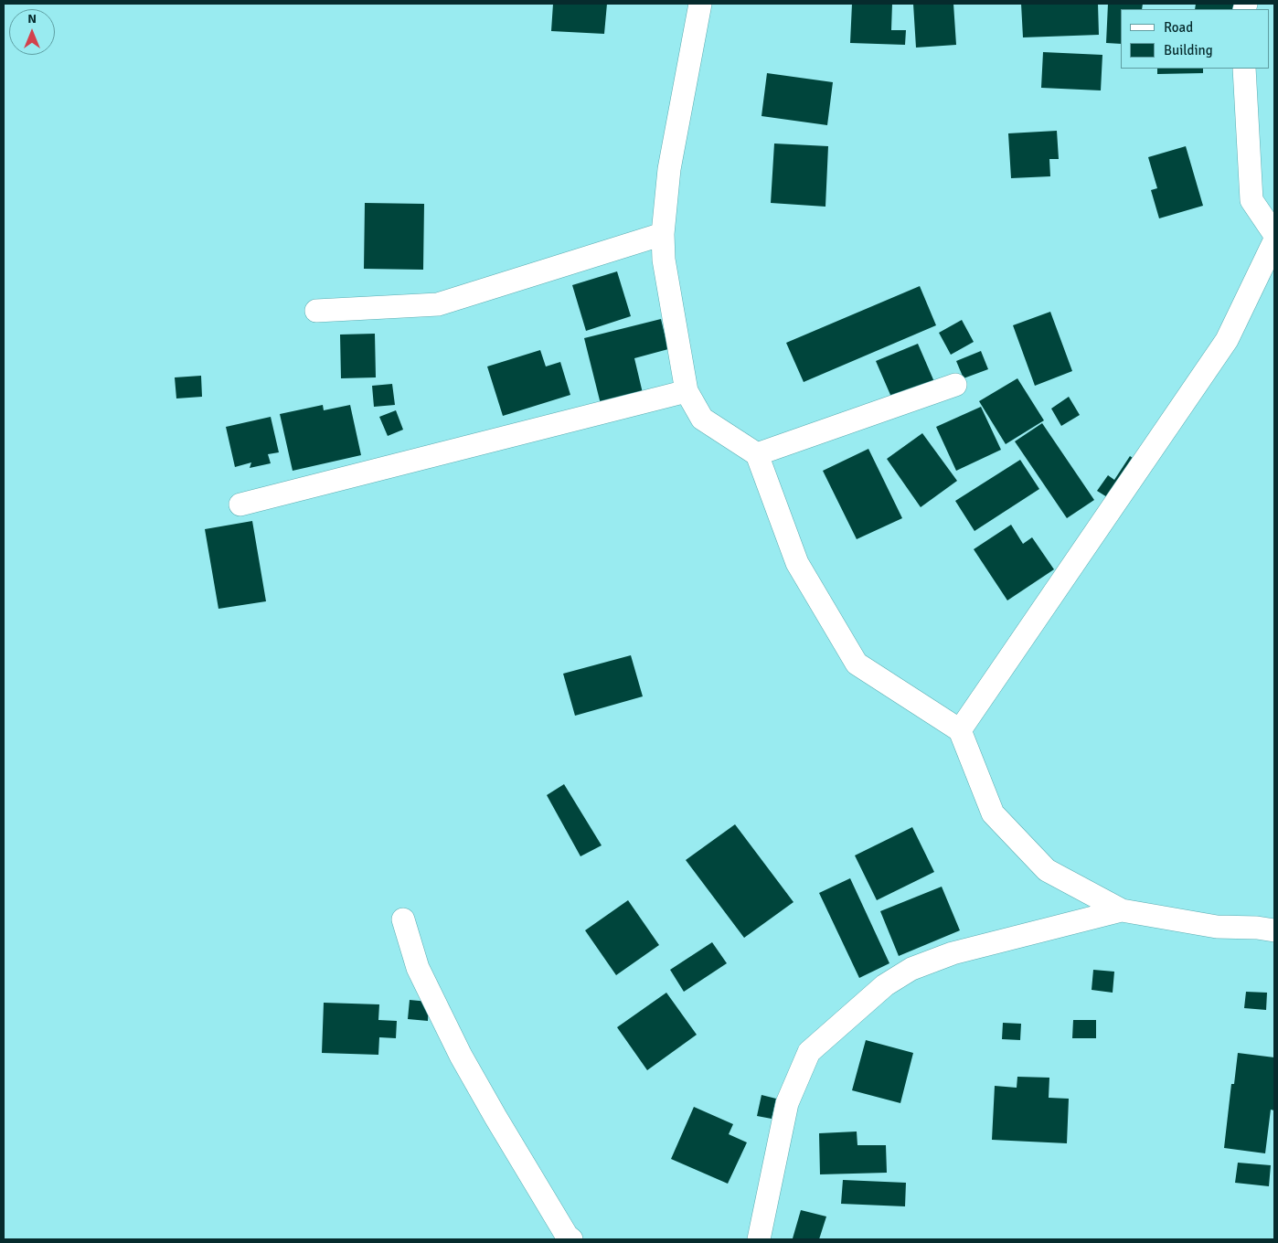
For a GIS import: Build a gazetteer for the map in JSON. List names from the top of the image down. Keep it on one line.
{"legend":["Road","Building"],"north":"top"}
